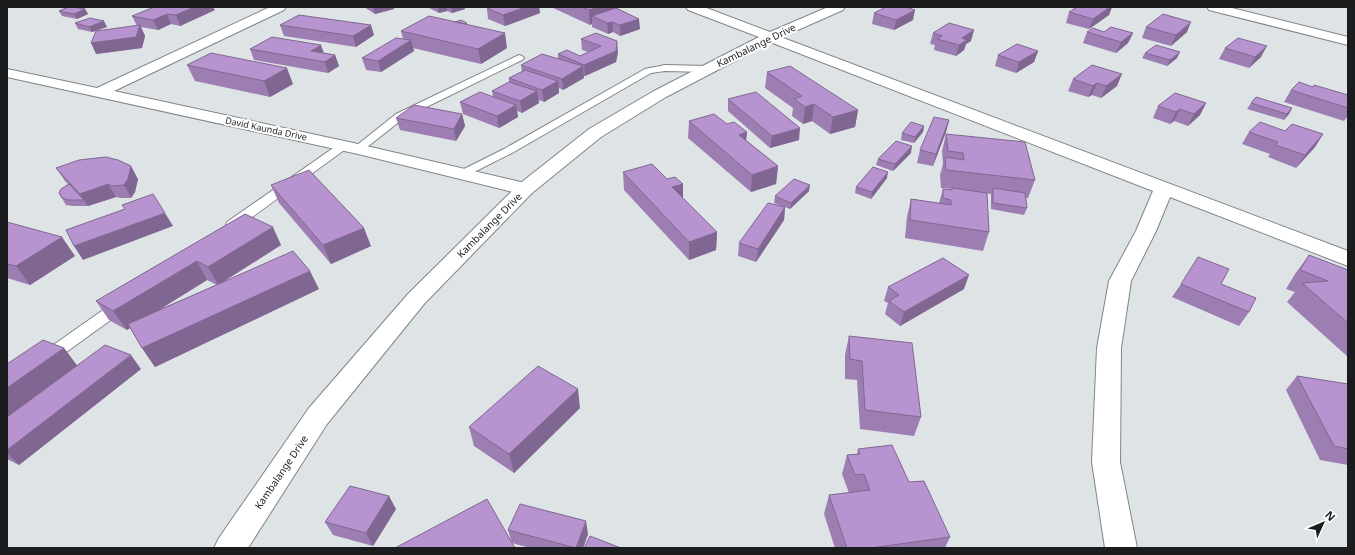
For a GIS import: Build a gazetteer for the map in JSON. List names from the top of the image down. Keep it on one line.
{"streets":{"street":["Kambalange Drive","David Kaunda Drive"]},"crossings":[["Kambalange Drive","David Kaunda Drive"]],"north":"top right"}
